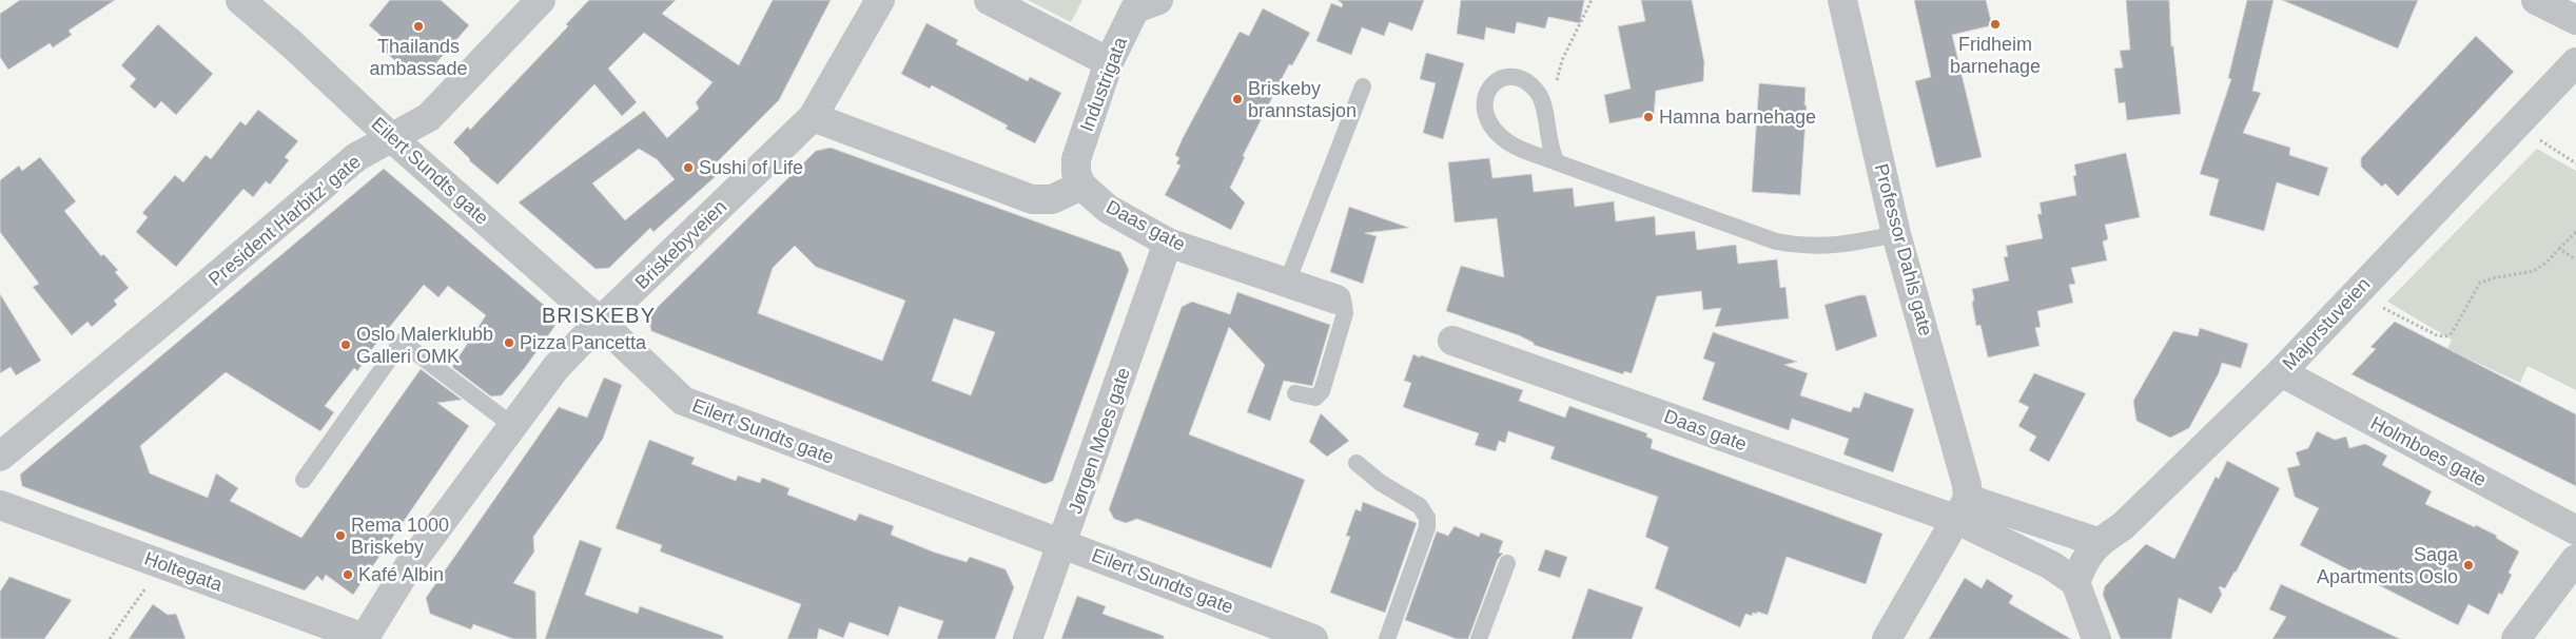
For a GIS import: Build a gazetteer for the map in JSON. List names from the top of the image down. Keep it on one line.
{"streets":{"street":["Industrigata","Eilert Sundts gate","President Harbitz’ gate","Daas gate","Briskebyveien","Professor Dahls gate","Majorstuveien","Jørgen Moes gate","Holmboes gate","Holtegata"]},"crossings":[["Industrigata","Daas gate"],["Eilert Sundts gate","President Harbitz’ gate"],["Eilert Sundts gate","Briskebyveien"],["Eilert Sundts gate","Jørgen Moes gate"],["Daas gate","Professor Dahls gate"],["Daas gate","Jørgen Moes gate"],["Briskebyveien","Holtegata"],["Majorstuveien","Holmboes gate"]],"districts":["BRISKEBY"],"places":["Fridheim barnehage","Thailands ambassade","Briskeby brannstasjon","Hamna barnehage","Sushi of Life","Pizza Pancetta","Oslo Malerklubb Galleri OMK","Rema 1000 Briskeby","Saga Apartments Oslo","Kafé Albin"]}
